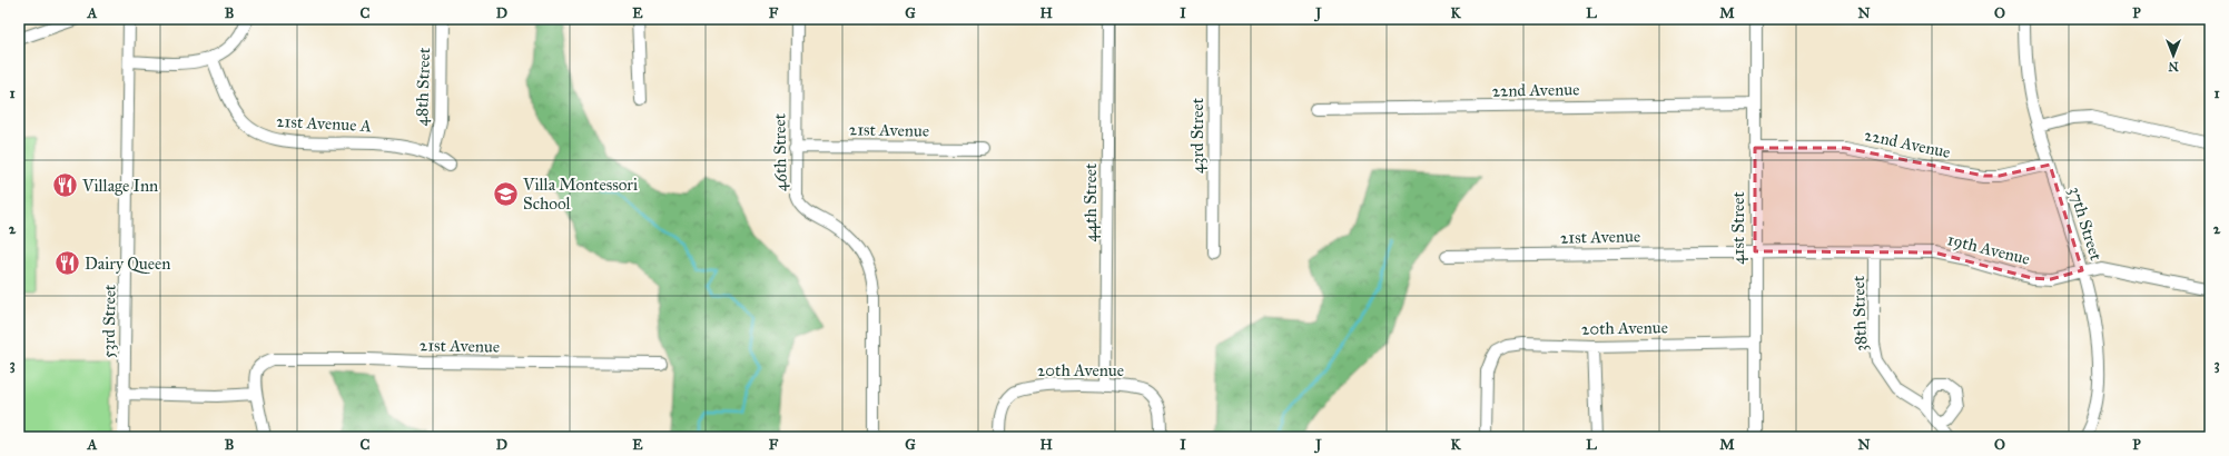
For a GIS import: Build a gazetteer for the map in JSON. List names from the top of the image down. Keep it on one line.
{"streets":{"street":["48th Street","22nd Avenue","21st Avenue A","21st Avenue","43rd Street","46th Street","44th Street","37th Street","41st Street","19th Avenue","38th Street","53rd Street","20th Avenue"]},"crossings":[["48th Street","21st Avenue A"],["22nd Avenue","37th Street"],["22nd Avenue","41st Street"],["21st Avenue","46th Street"],["21st Avenue","41st Street"],["21st Avenue","19th Avenue"],["44th Street","20th Avenue"],["37th Street","19th Avenue"],["41st Street","19th Avenue"],["41st Street","20th Avenue"],["19th Avenue","38th Street"]],"places":{"restaurant":["Village Inn","Dairy Queen"],"school or university":["Villa Montessori School"]},"north":"bottom","grid":{"columns":["A","B","C","D","E","F","G","H","I","J","K","L","M","N","O","P"],"rows":["1","2","3"]}}
